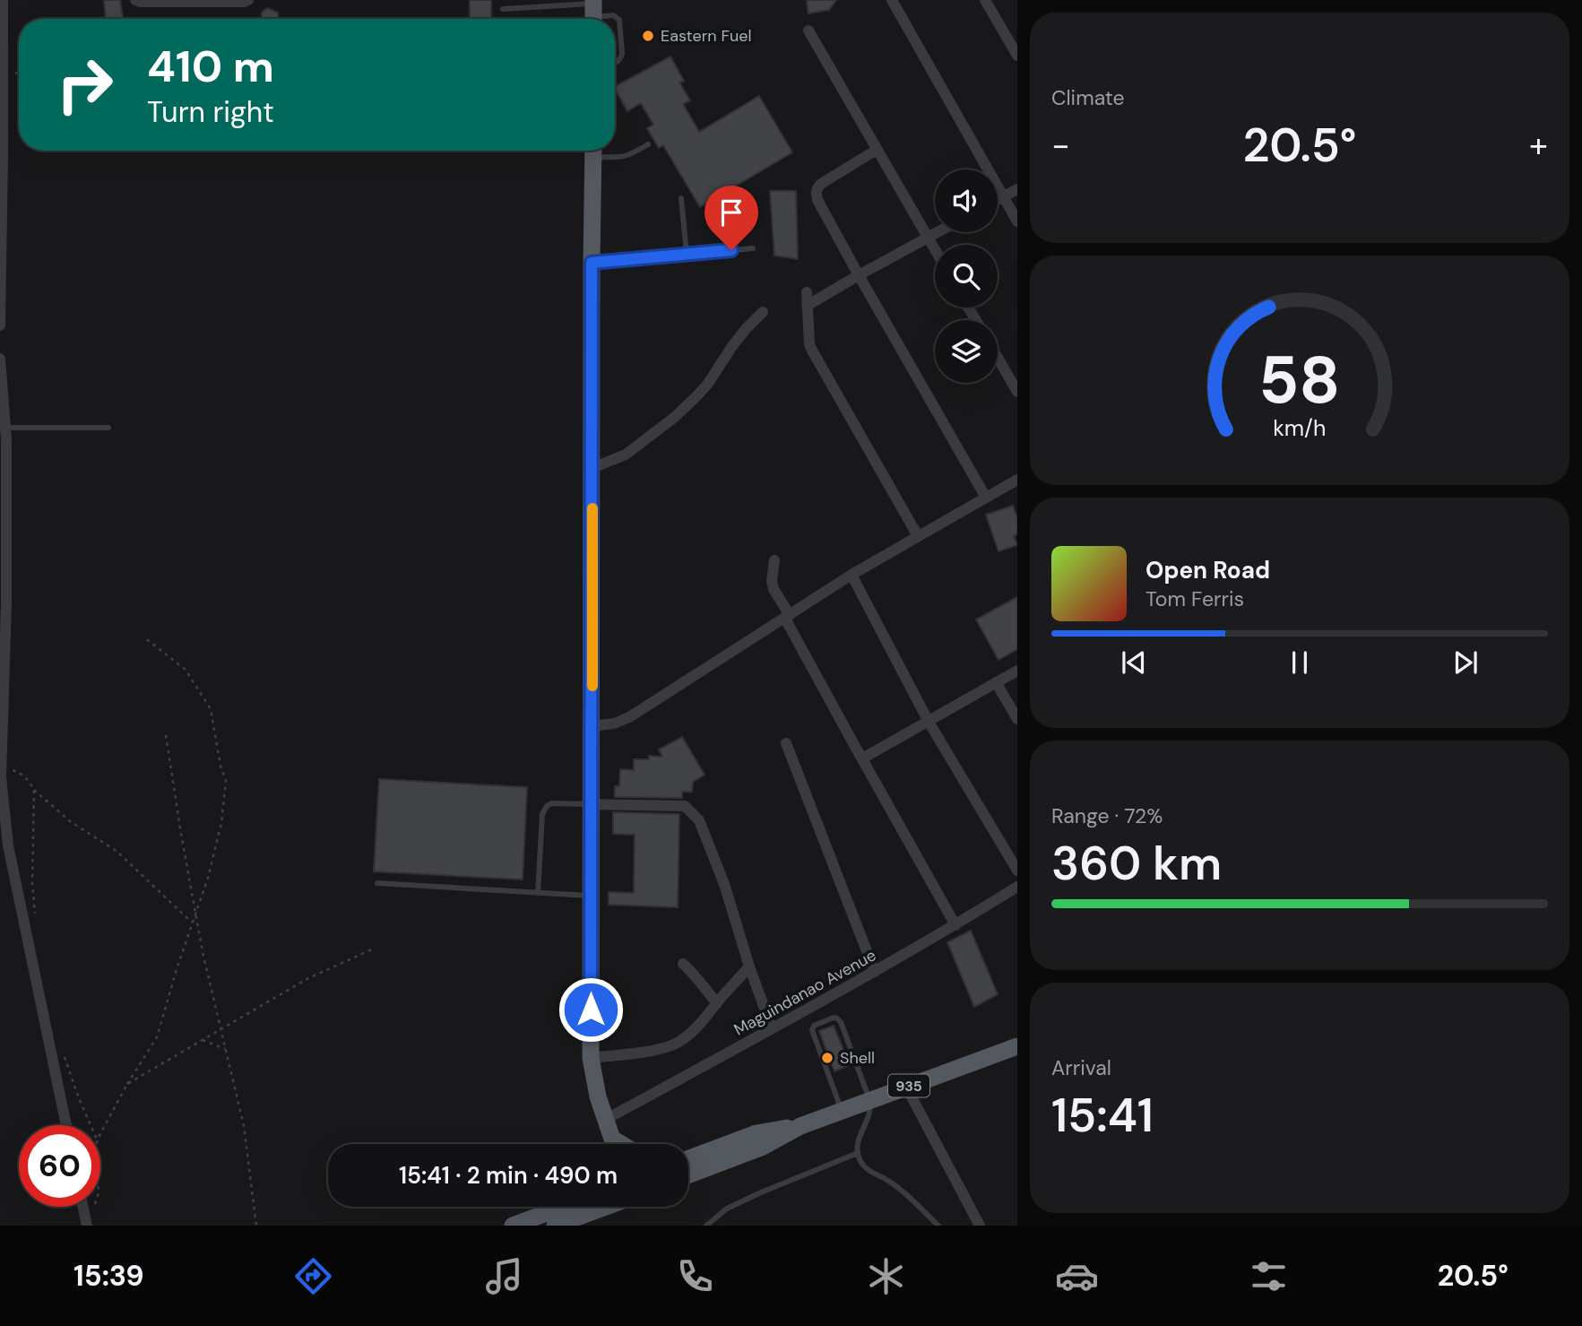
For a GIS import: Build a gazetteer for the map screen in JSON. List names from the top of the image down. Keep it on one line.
{"streets":{"main road":["935"],"street":["Maguindanao Avenue"]},"places":["Eastern Fuel","Shell"],"page":{"tile":["Climate",["Range · 72%","360 km"],["Arrival","15:41"]],"turn":["410 m","Turn right"],"heat":["−","20.5°","+"],"song":["Open Road","Tom Ferris"],"limit":"60","trip":"15:41 · 2 min · 490 m","tabs":["15:39","20.5°"],"gauge":["58","km/h"]}}
